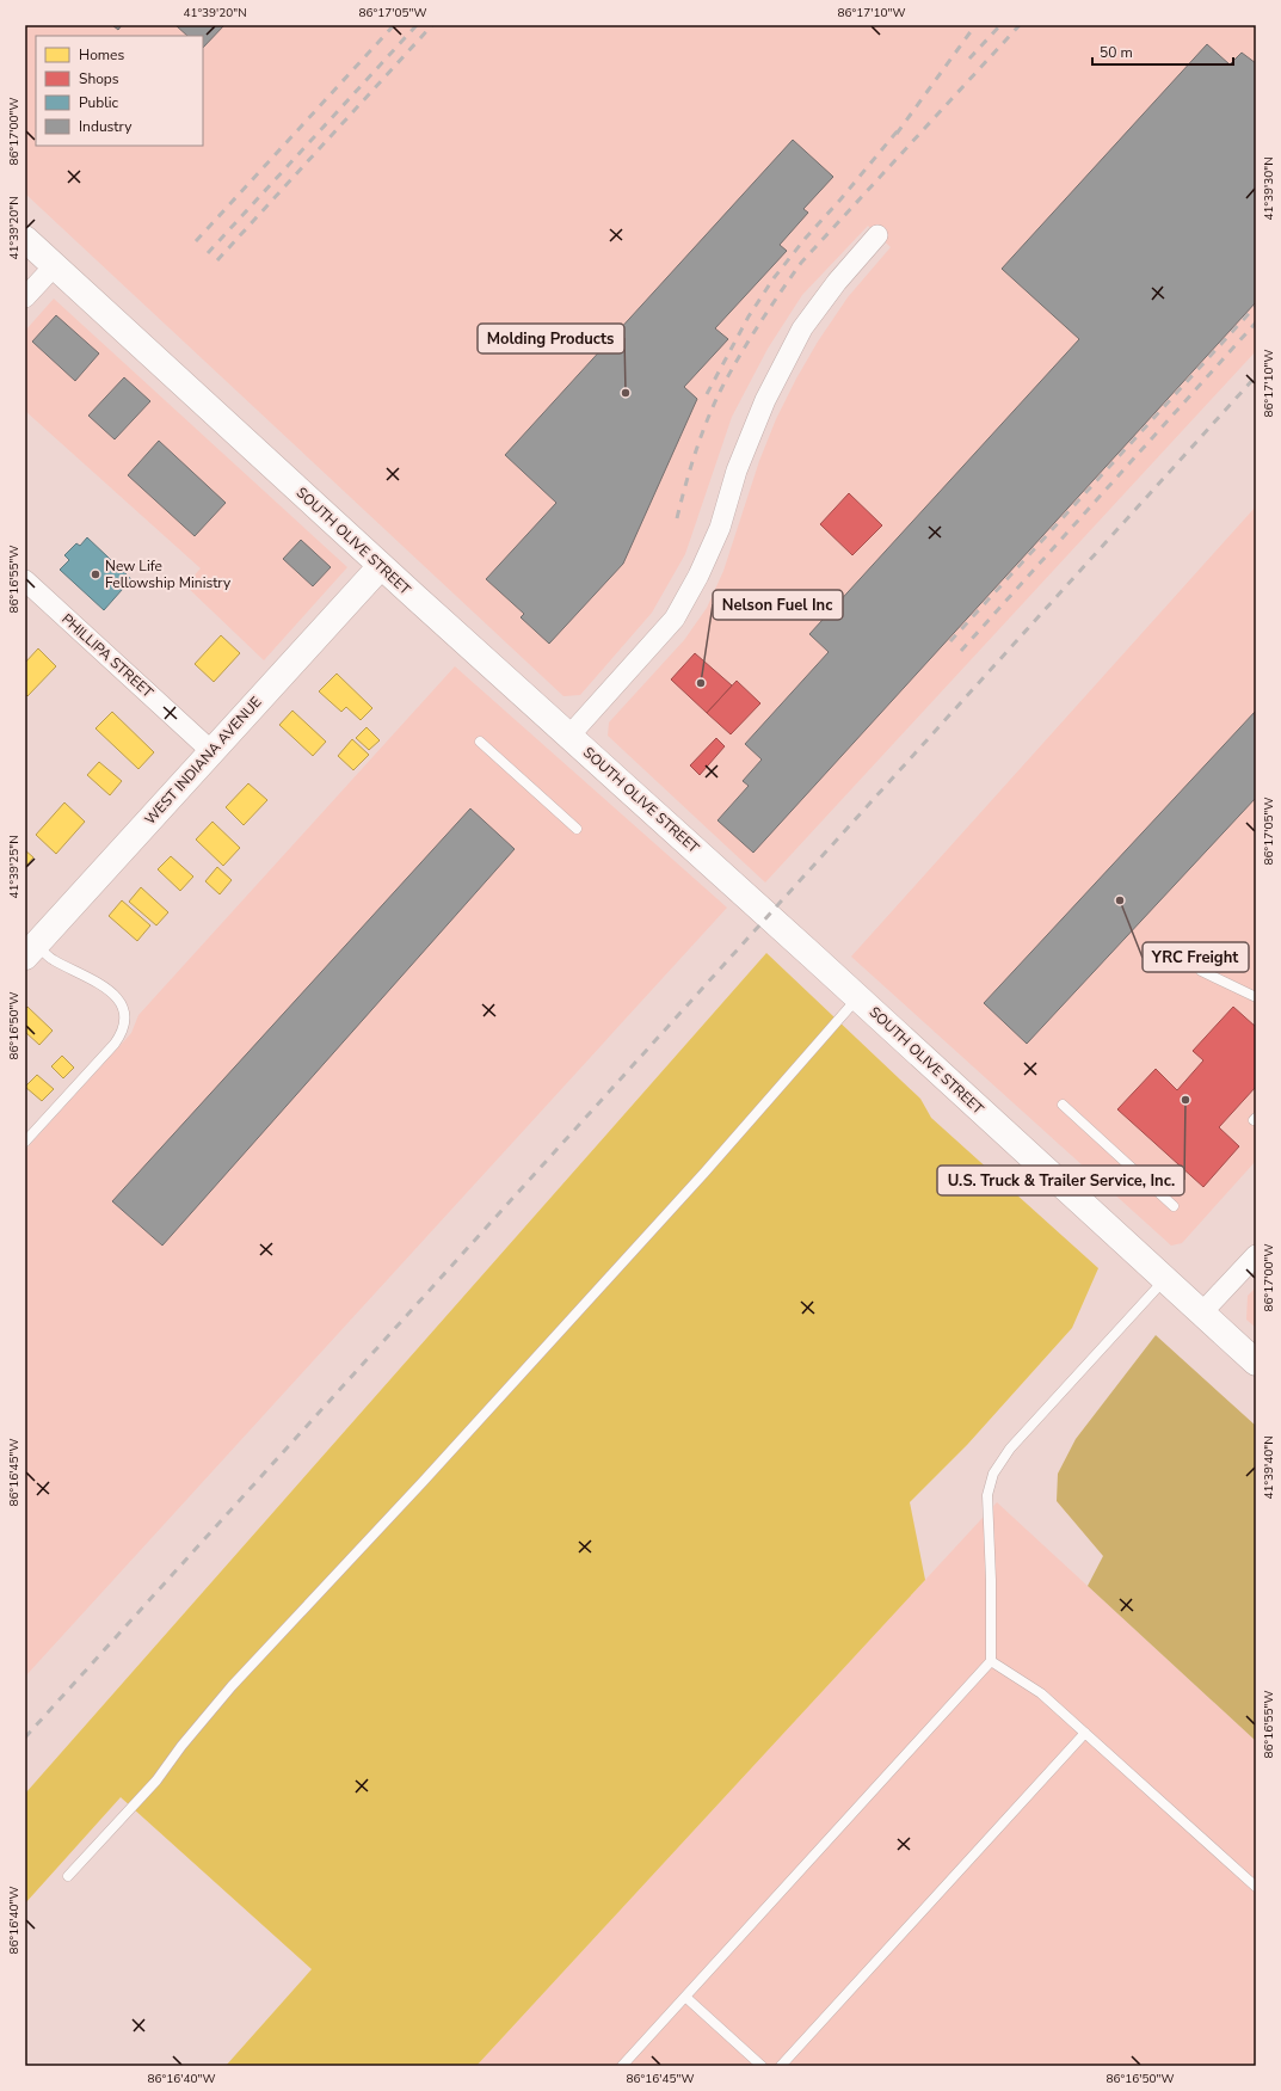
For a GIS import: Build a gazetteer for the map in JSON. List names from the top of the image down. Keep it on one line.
{"streets":{"street":["SOUTH OLIVE STREET","PHILLIPA STREET","WEST INDIANA AVENUE"]},"crossings":[["SOUTH OLIVE STREET","WEST INDIANA AVENUE"],["PHILLIPA STREET","WEST INDIANA AVENUE"]],"places":["Molding Products","New Life Fellowship Ministry","Nelson Fuel Inc","YRC Freight","U.S. Truck & Trailer Service, Inc."],"legend":["Homes","Shops","Public","Industry"],"scale_bar":"50 m","coordinates":["41°39'20\"N","86°17'05\"W","86°17'10\"W","86°17'00\"W","41°39'30\"N","86°16'55\"W","41°39'25\"N","86°16'50\"W","41°39'40\"N","86°16'45\"W","86°16'40\"W"]}
